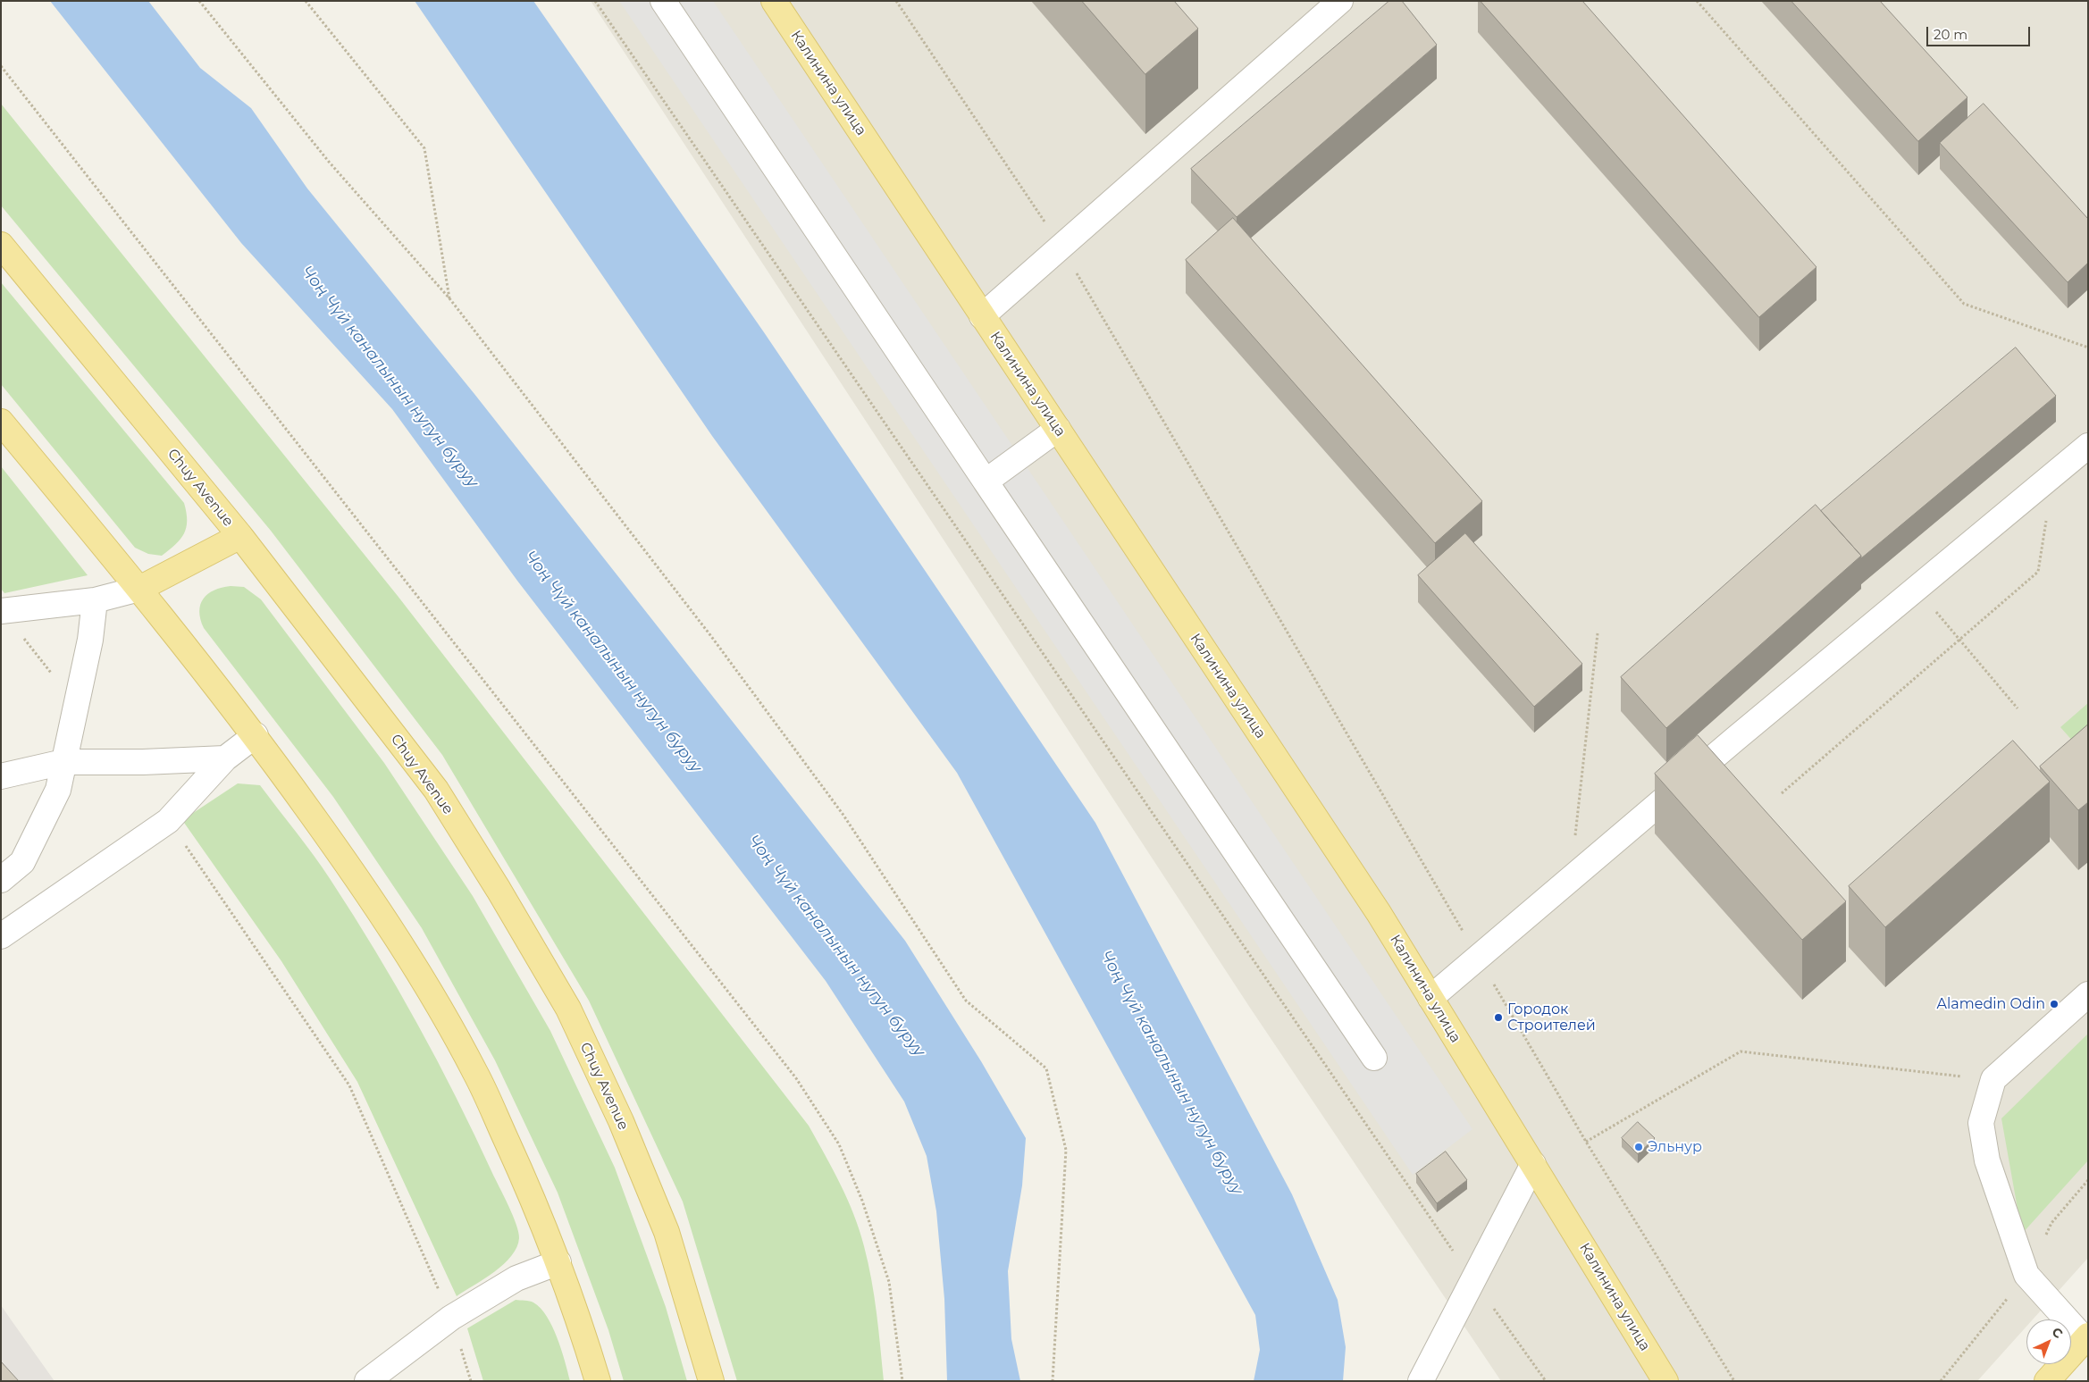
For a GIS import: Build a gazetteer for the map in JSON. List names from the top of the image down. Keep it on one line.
{"streets":{"main road":["Калинина улица","Chuy Avenue"]},"water":["Чоң Чүй каналынын нугун буруу"],"places":["Alamedin Odin","Городок Строителей","Эльнур"],"scale_bar":"20 m","north":"top right"}
